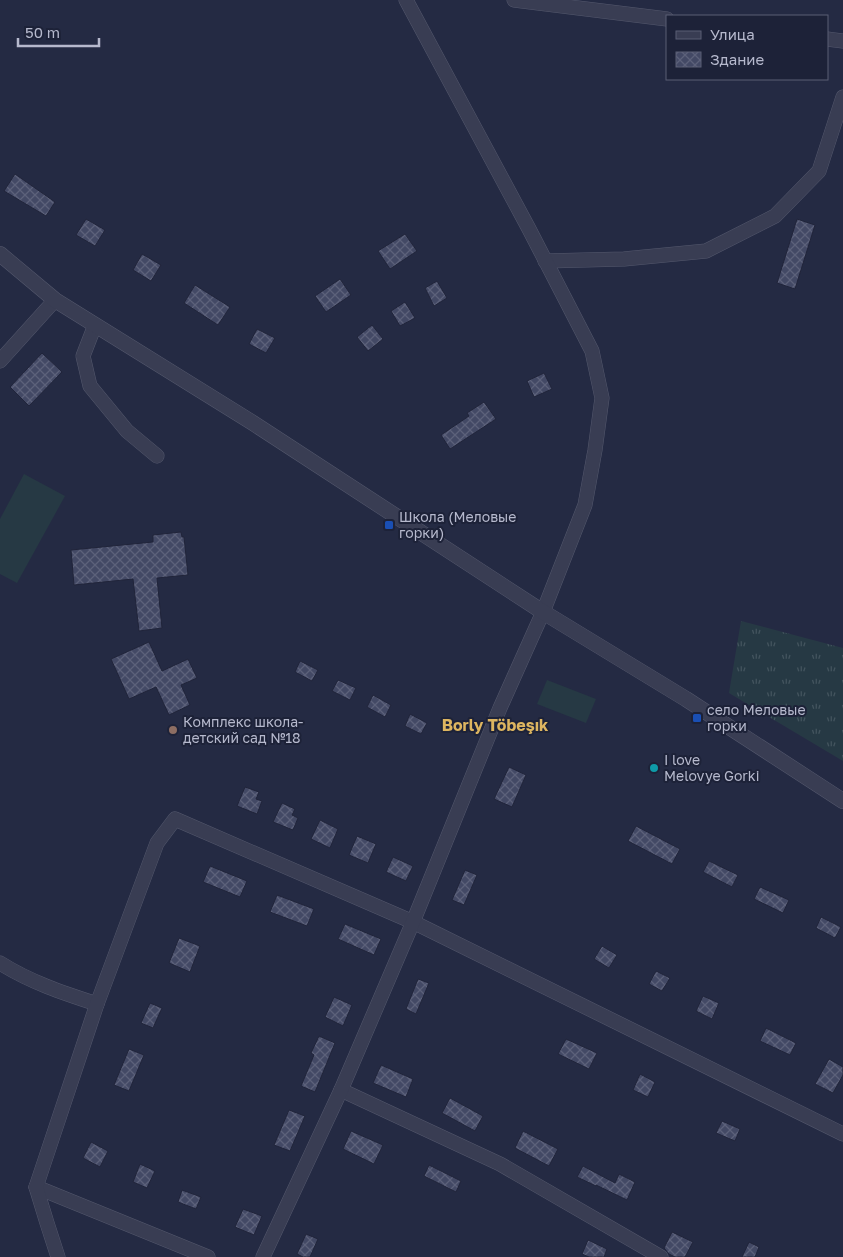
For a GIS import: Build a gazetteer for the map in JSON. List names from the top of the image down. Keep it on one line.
{"districts":["Borly Töbeşık"],"places":{"transit":["Школа (Меловые горки)","село Меловые горки"],"other":["Комплекс школа- детский сад №18","I love Melovye Gorki"]},"legend":["Улица","Здание"],"scale_bar":"50 m"}
